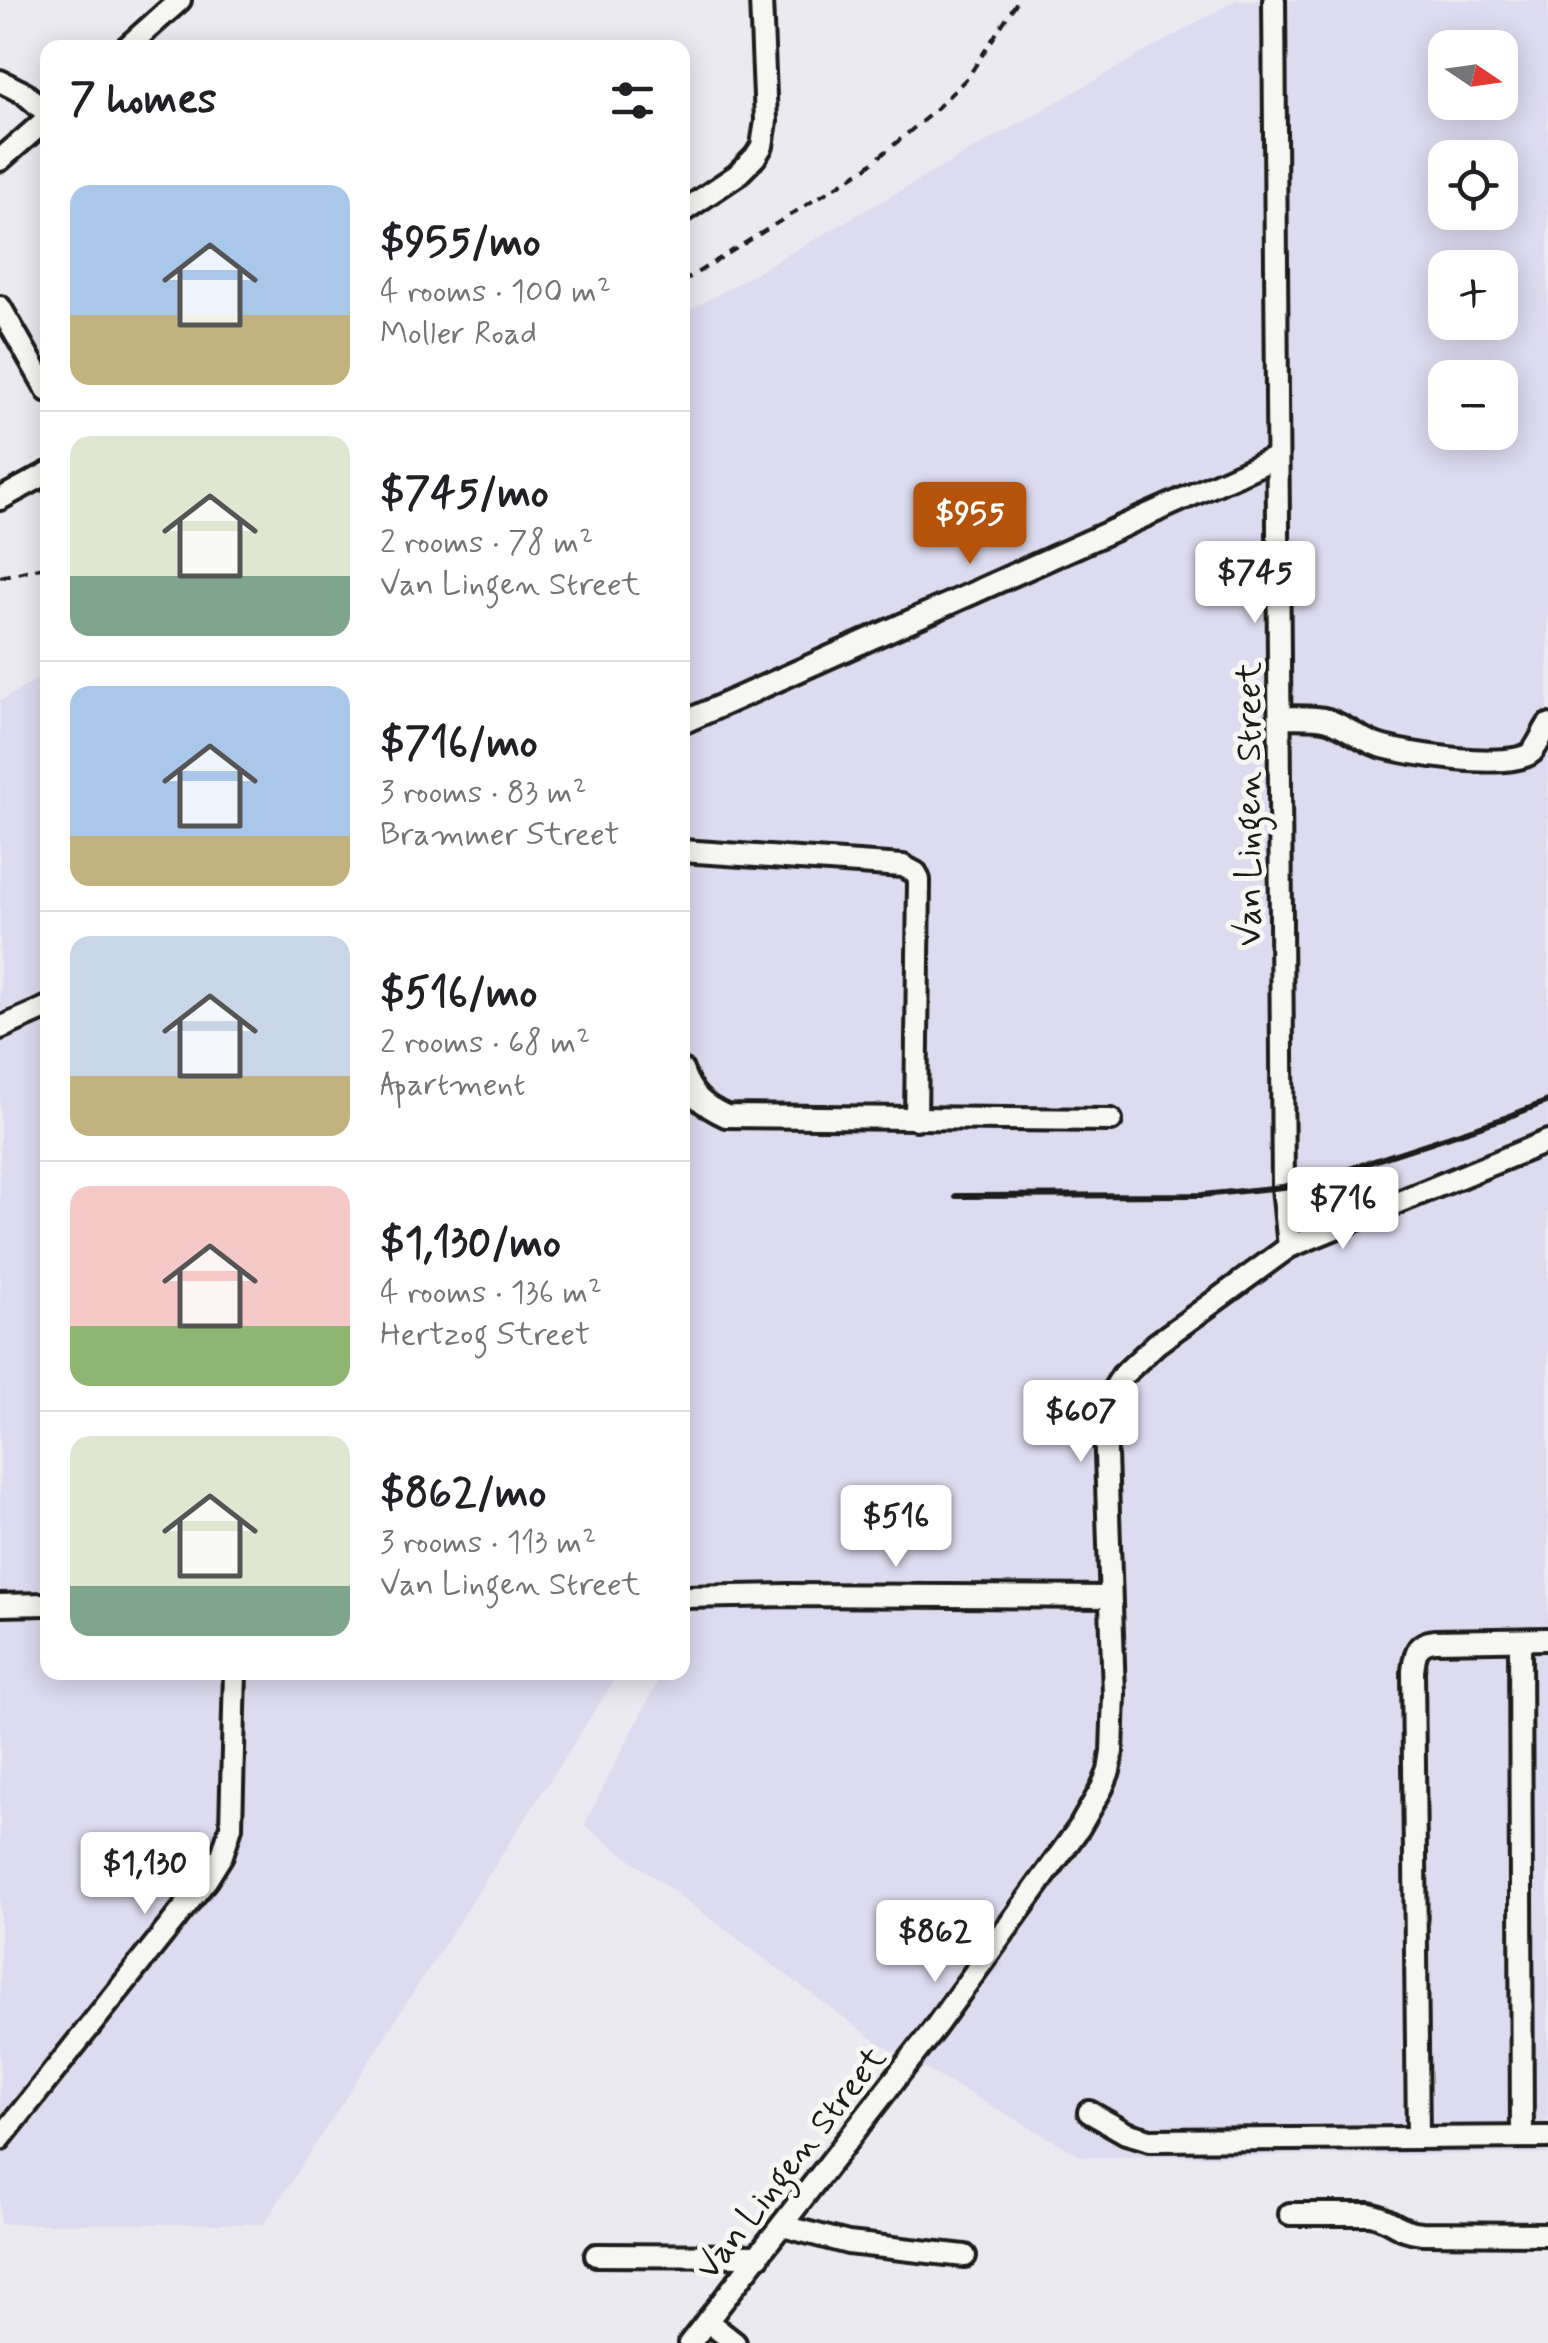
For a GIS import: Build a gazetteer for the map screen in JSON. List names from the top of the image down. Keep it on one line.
{"streets":{"street":["Van Lingen Street"]},"north":"right","page":{"map_buttons":["+","−"],"heading":"7 homes","list":[{"name":"$955/mo","note":"4 rooms · 100 m² · Moller Road"},{"name":"$745/mo","note":"2 rooms · 78 m² · Van Lingen Street"},{"name":"$716/mo","note":"3 rooms · 83 m² · Brammer Street"},{"name":"$516/mo","note":"2 rooms · 68 m² · Apartment"},{"name":"$1,130/mo","note":"4 rooms · 136 m² · Hertzog Street"},{"name":"$862/mo","note":"3 rooms · 113 m² · Van Lingen Street"}],"price":["$955","$745","$716","$607","$516","$1,130","$862"]}}
